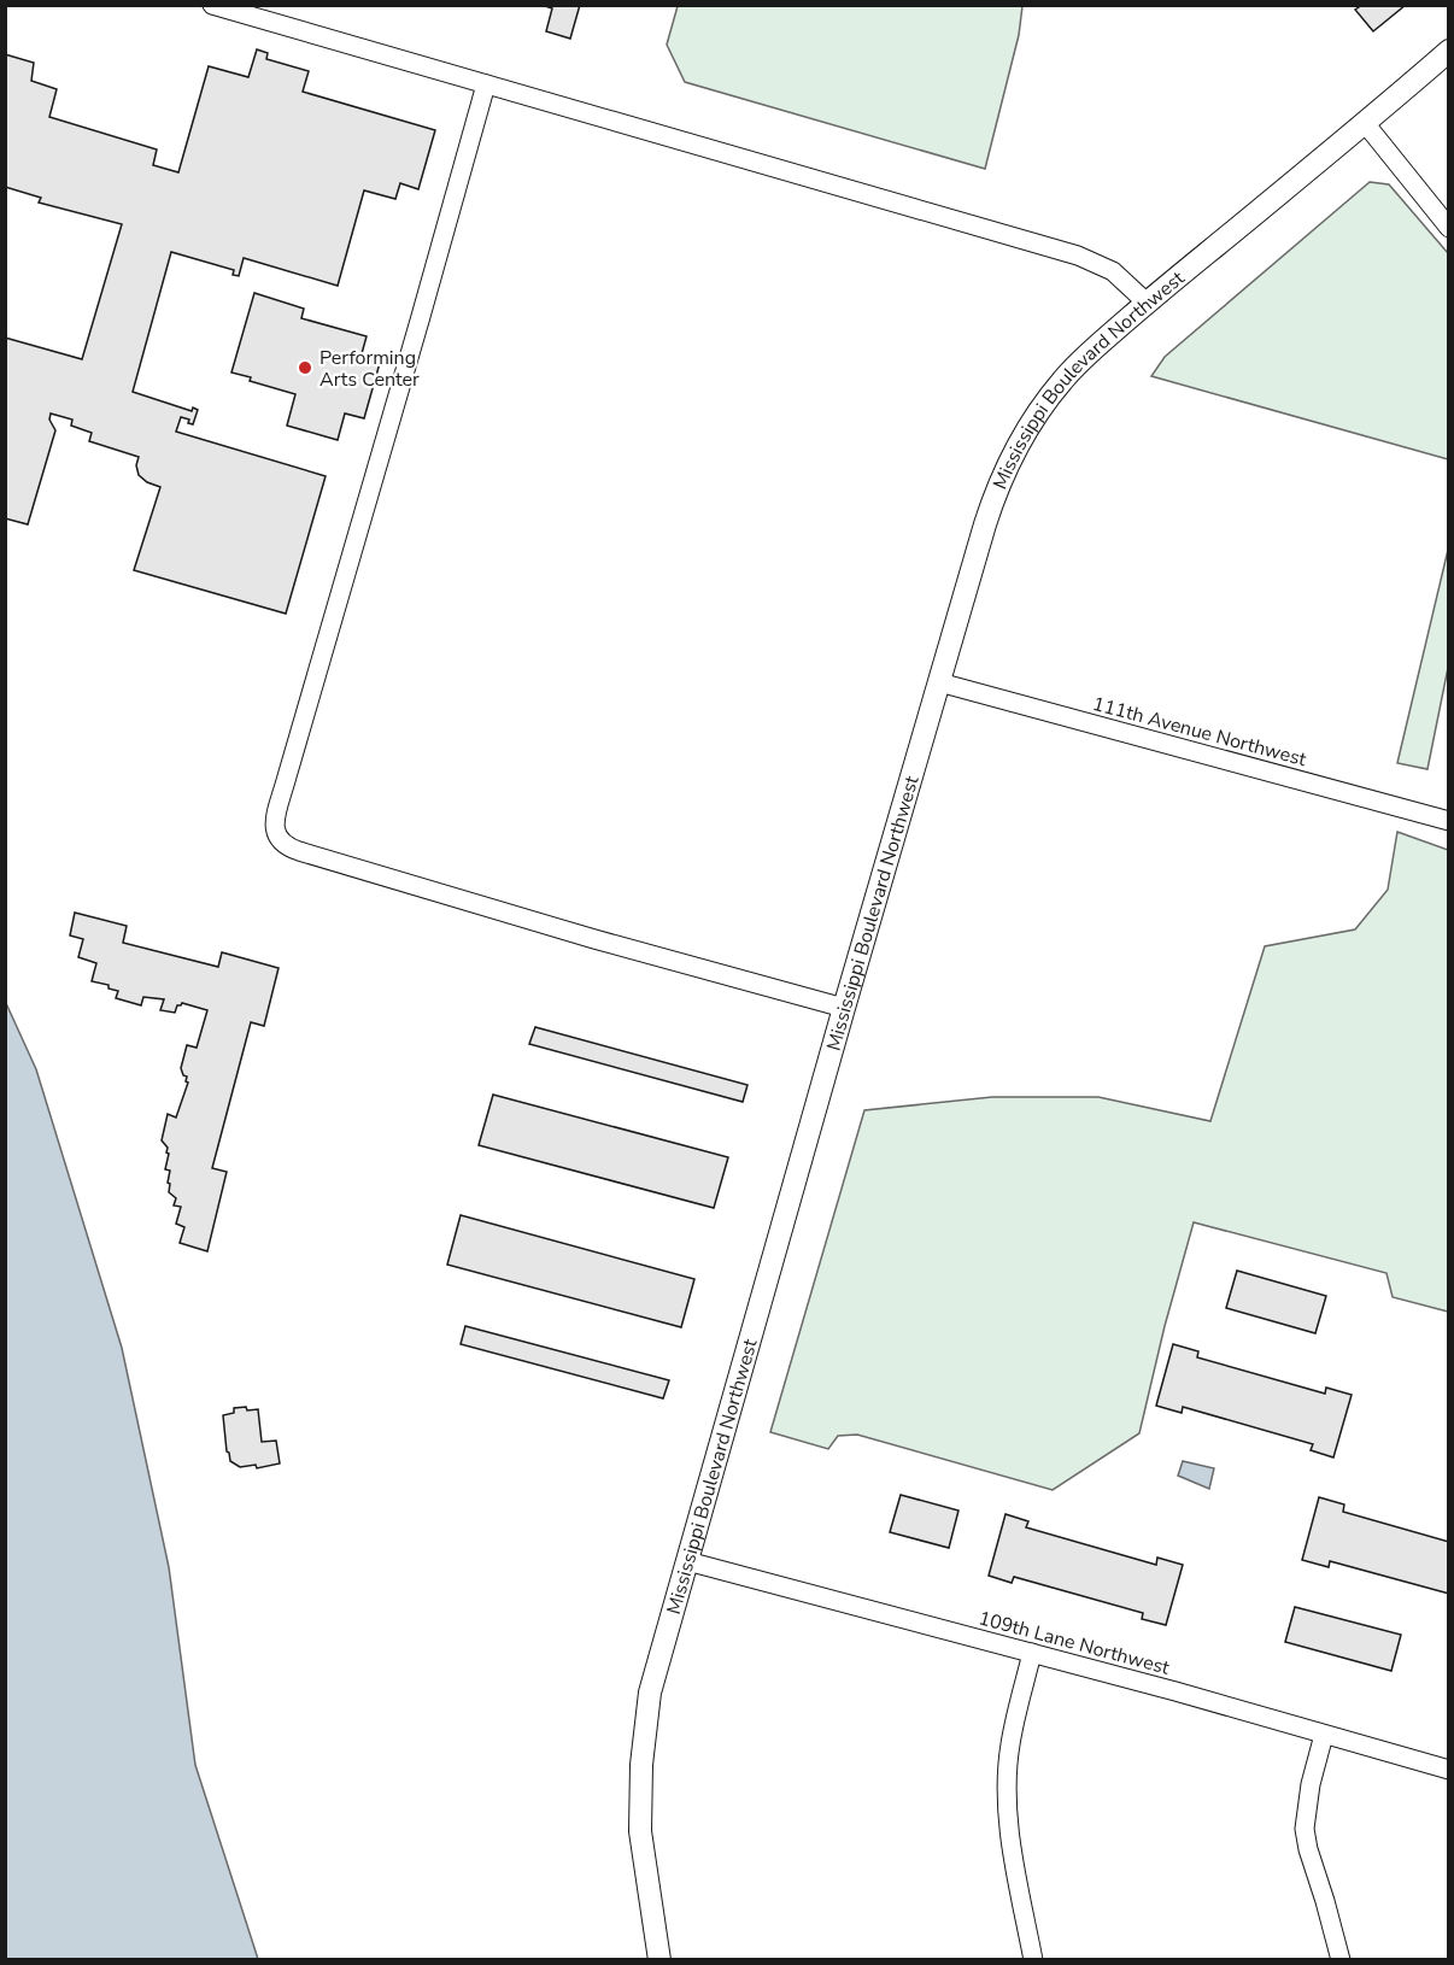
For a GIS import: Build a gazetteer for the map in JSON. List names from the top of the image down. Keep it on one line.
{"streets":{"street":["Mississippi Boulevard Northwest","111th Avenue Northwest","109th Lane Northwest"]},"crossings":[["Mississippi Boulevard Northwest","111th Avenue Northwest"],["Mississippi Boulevard Northwest","109th Lane Northwest"]],"places":["Performing Arts Center"]}
